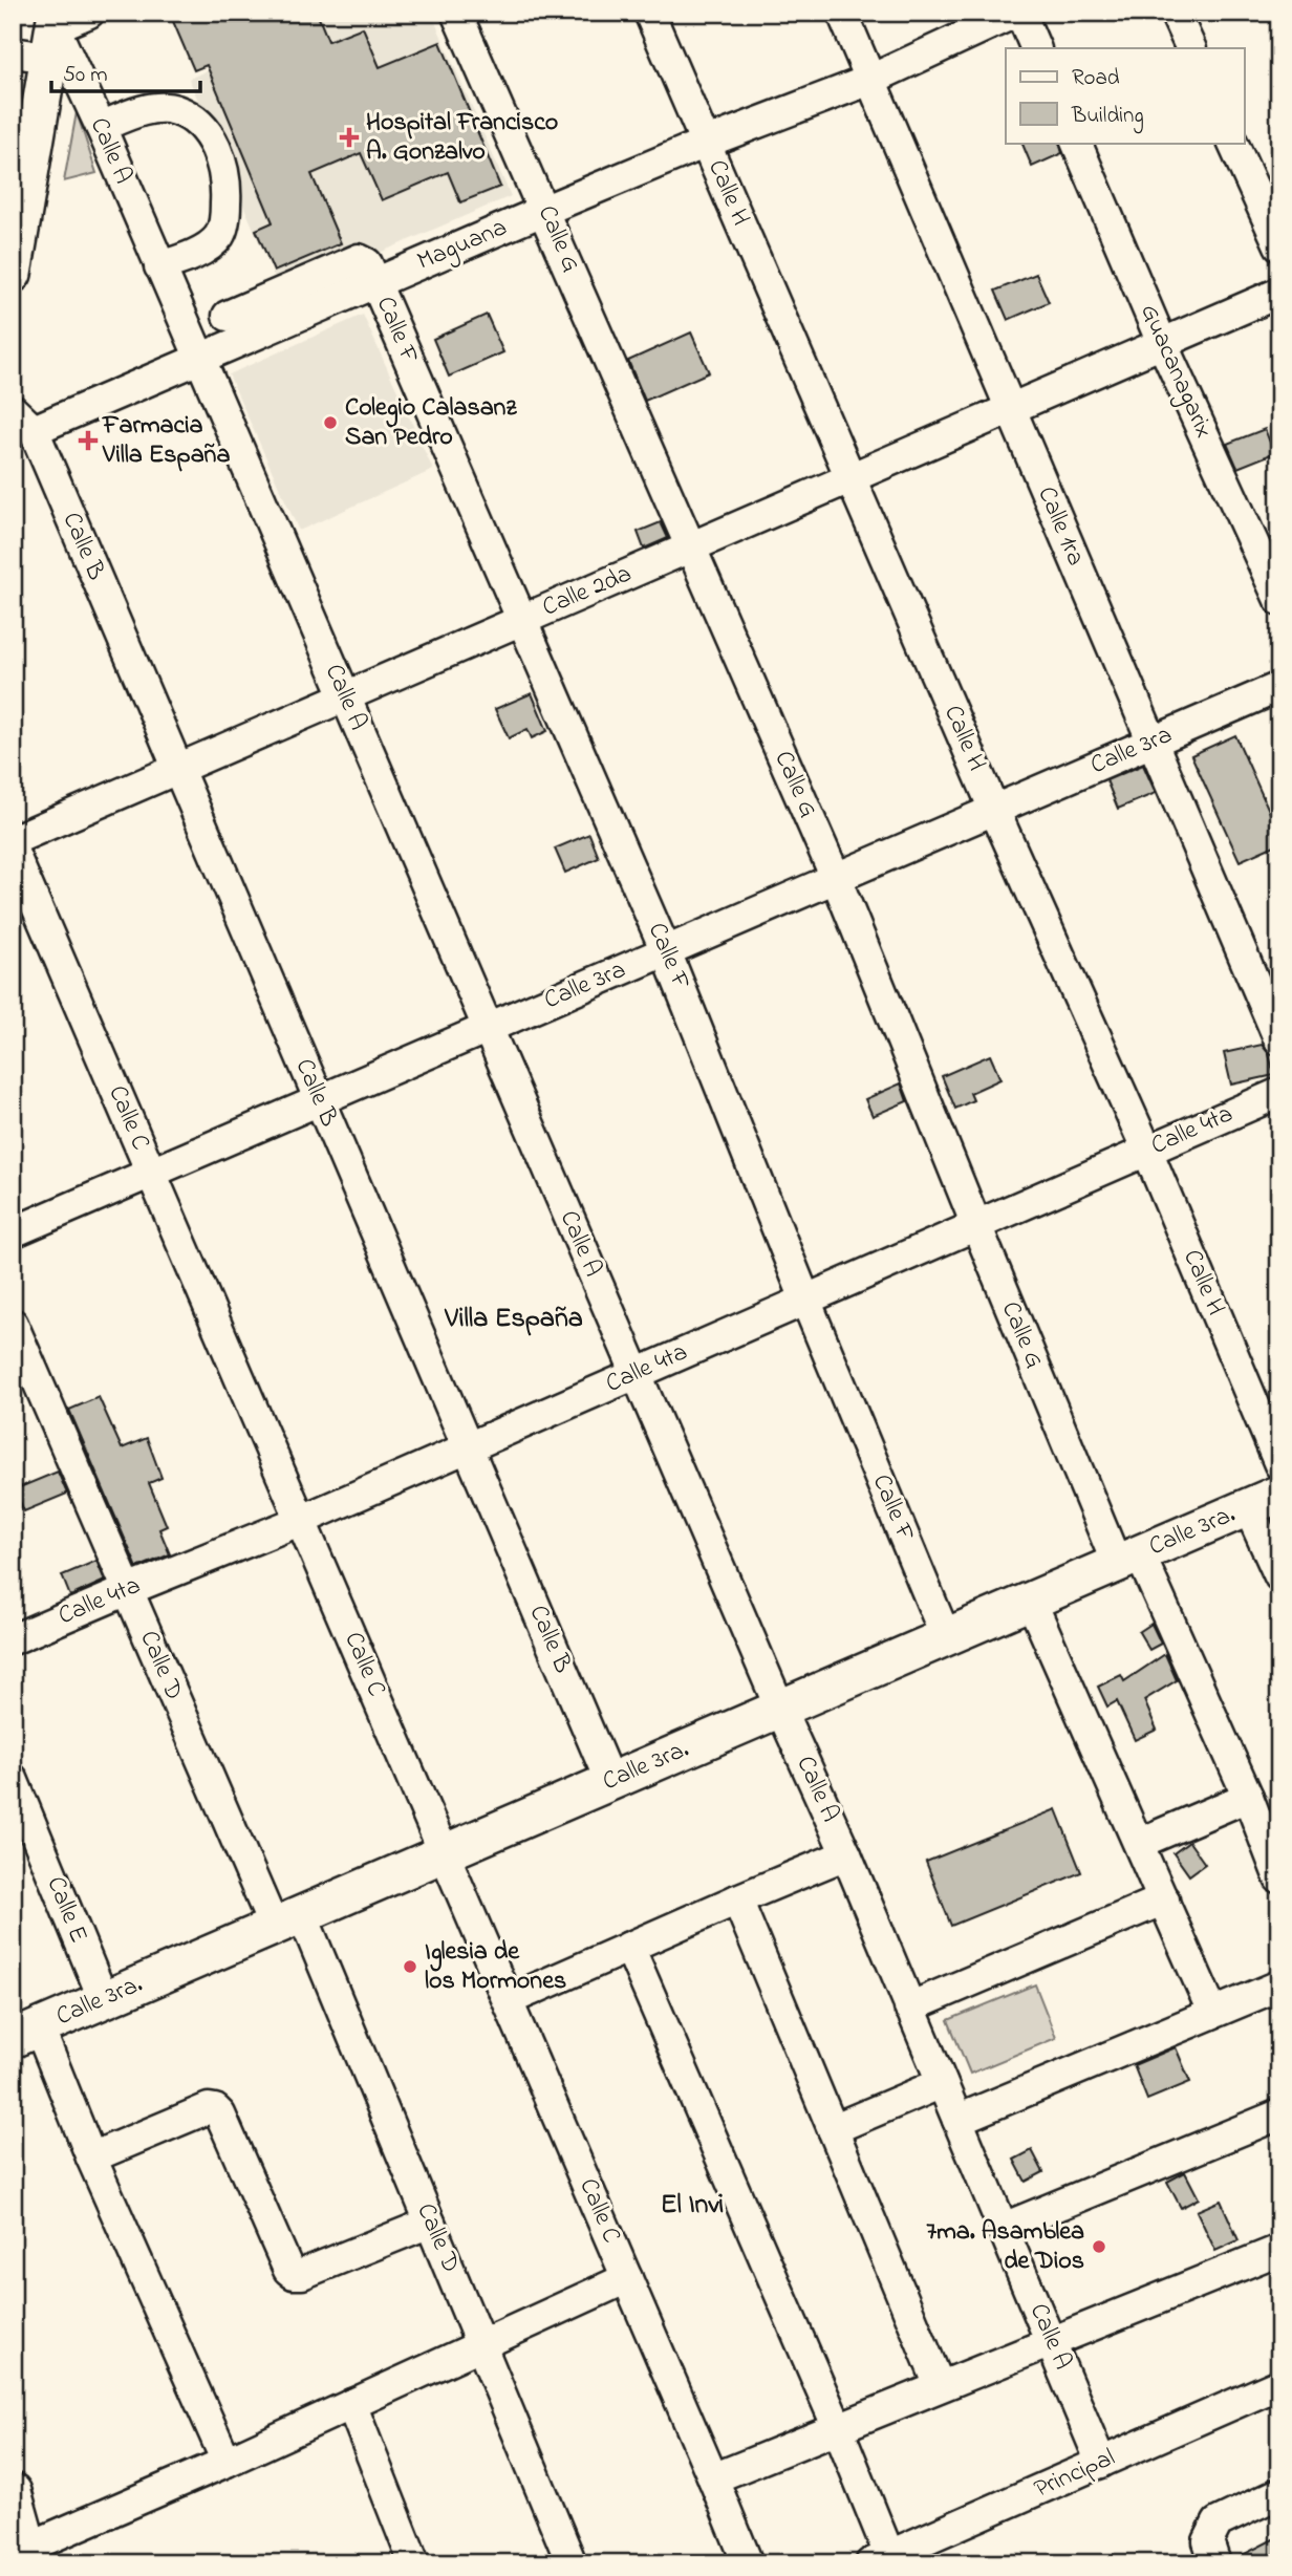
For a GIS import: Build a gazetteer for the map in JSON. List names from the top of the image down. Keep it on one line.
{"streets":{"main road":["Calle 3ra."],"street":["Calle A","Calle H","Calle G","Maguana","Calle F","Guacanagarix","Calle 1ra","Calle B","Calle 2da","Calle 3ra","Calle C","Calle 4ta","Calle D","Calle E","Principal"]},"crossings":[["Calle A","Maguana"],["Calle A","Calle 2da"],["Calle A","Calle 3ra"],["Calle A","Calle 4ta"],["Calle A","Calle 3ra."],["Calle A","Principal"],["Calle H","Maguana"],["Calle H","Calle 2da"],["Calle H","Calle 3ra"],["Calle H","Calle 4ta"],["Calle G","Maguana"],["Calle G","Calle 2da"],["Calle G","Calle 3ra"],["Calle G","Calle 4ta"],["Calle G","Calle 3ra."],["Maguana","Calle F"],["Maguana","Calle 1ra"],["Maguana","Calle B"],["Calle F","Calle 2da"],["Calle F","Calle 3ra"],["Calle F","Calle 4ta"],["Calle F","Calle 3ra."],["Guacanagarix","Calle 2da"],["Calle 1ra","Calle 2da"],["Calle 1ra","Calle 3ra"],["Calle B","Calle 2da"],["Calle B","Calle 3ra"],["Calle B","Calle 4ta"],["Calle B","Calle 3ra."],["Calle 3ra","Calle C"],["Calle C","Calle 4ta"],["Calle C","Calle 3ra."],["Calle 4ta","Calle D"],["Calle 3ra.","Calle D"],["Calle 3ra.","Calle E"]],"districts":["Villa España","El Invi"],"places":{"health":["Hospital Francisco A. Gonzalvo","Farmacia Villa España"],"other":["Colegio Calasanz San Pedro","Iglesia de los Mormones","7ma. Asamblea de Dios"]},"legend":["Road","Building"],"scale_bar":"50 m"}
